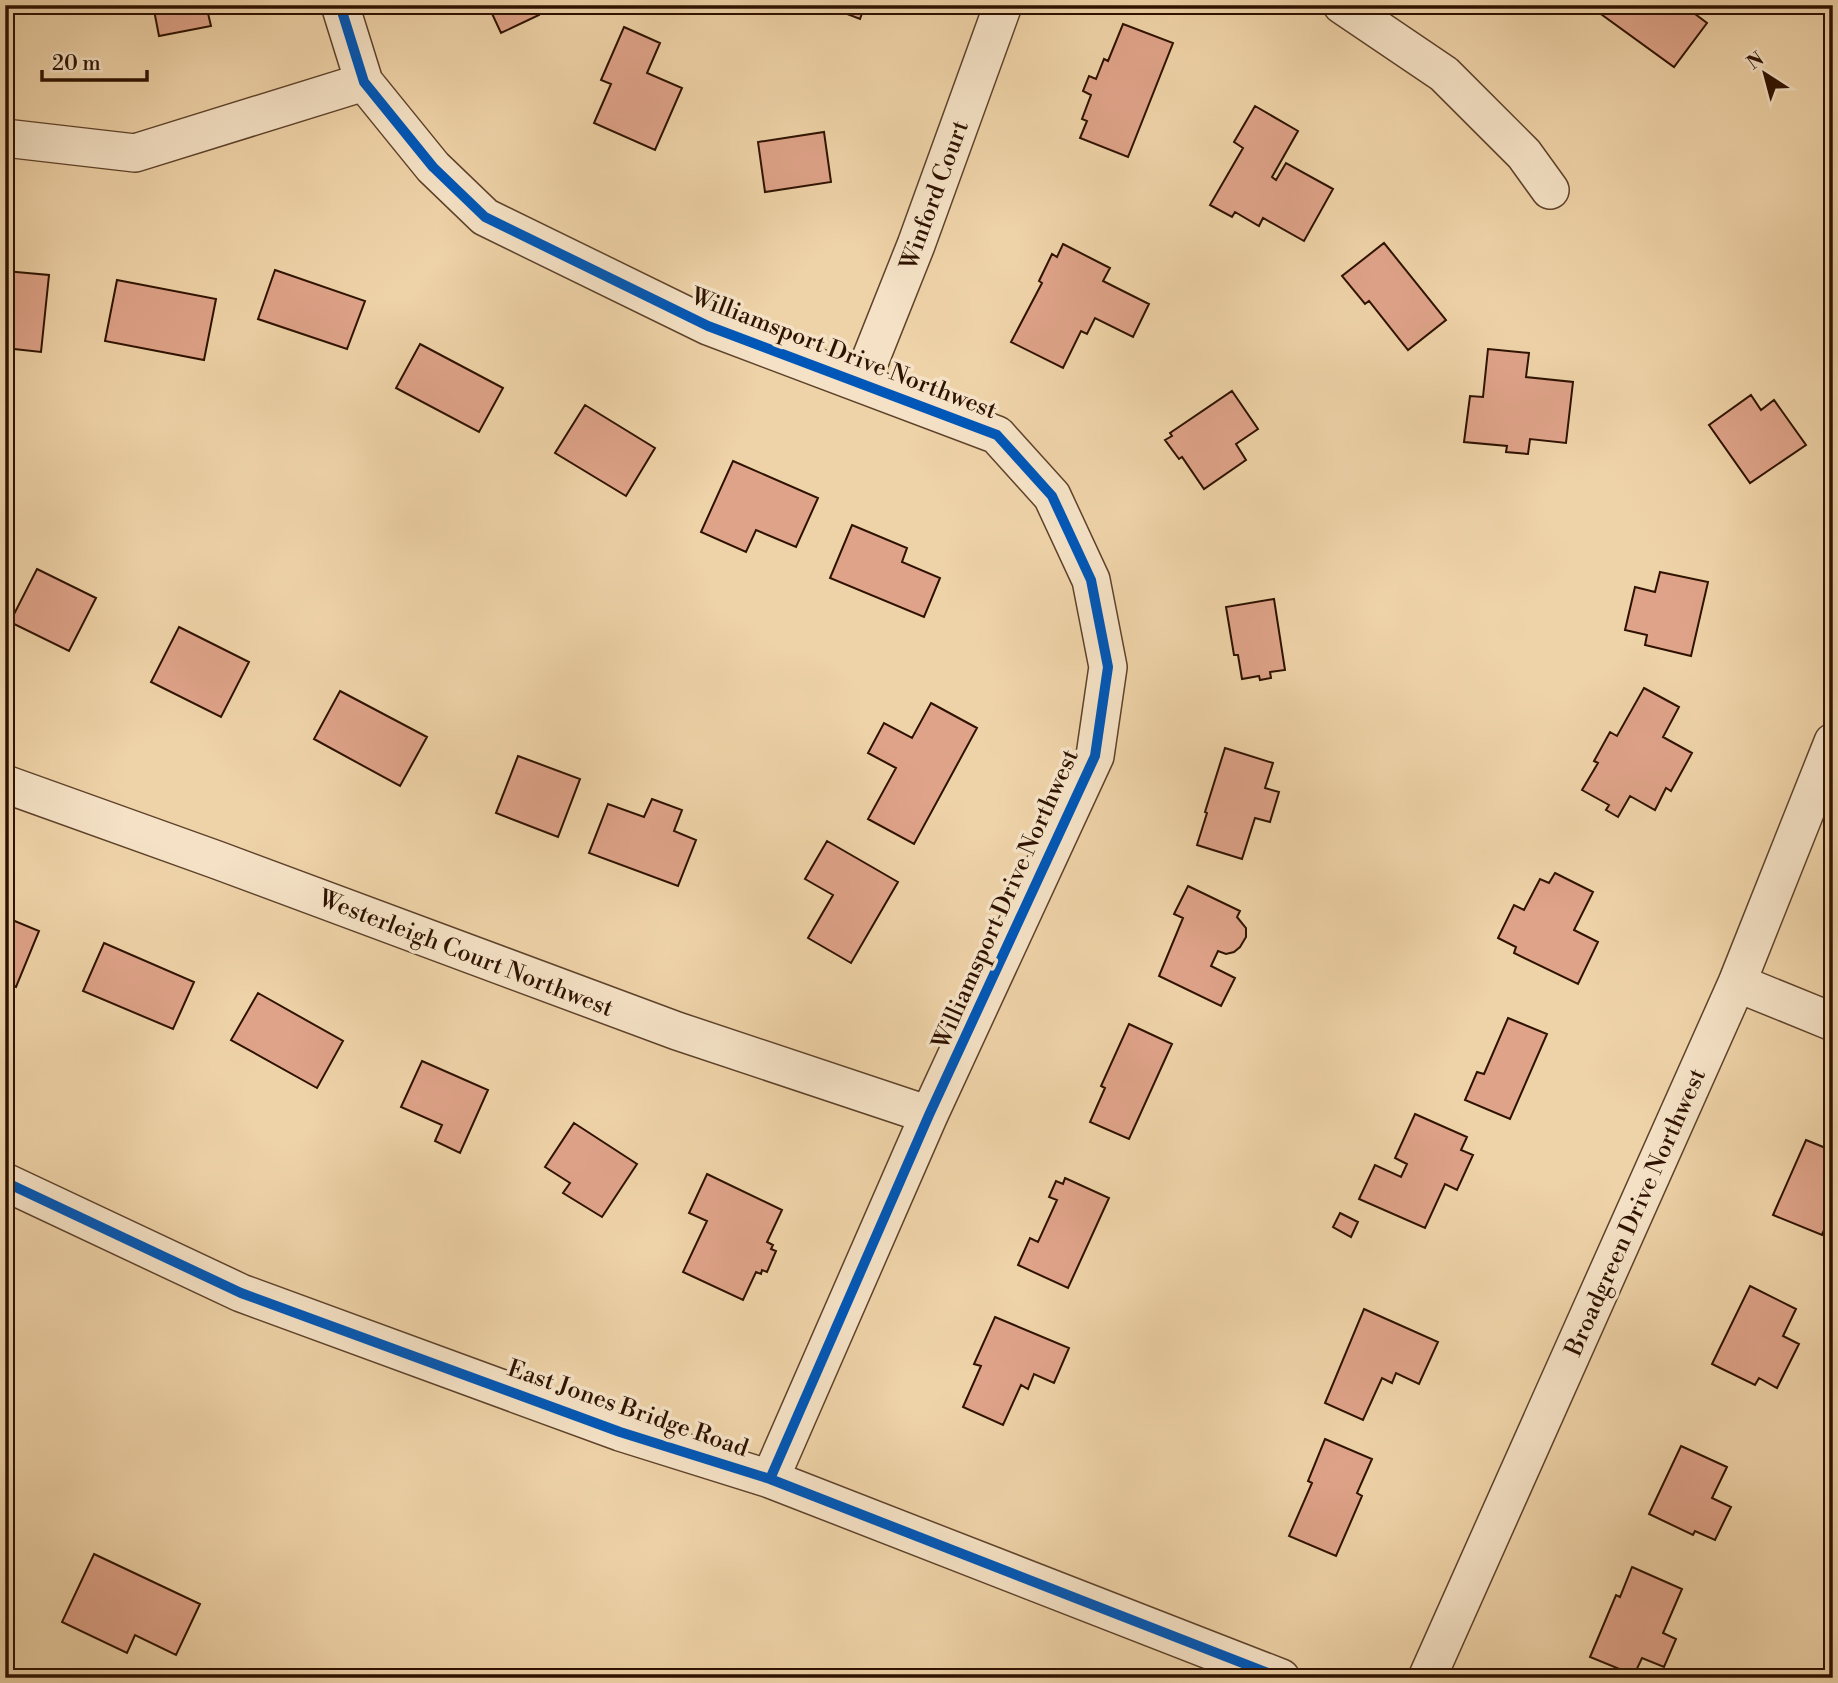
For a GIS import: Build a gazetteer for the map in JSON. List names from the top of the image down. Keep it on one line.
{"streets":{"street":["Winford Court","Williamsport Drive Northwest","Westerleigh Court Northwest","Broadgreen Drive Northwest","East Jones Bridge Road"]},"crossings":[["Winford Court","Williamsport Drive Northwest"],["Williamsport Drive Northwest","Westerleigh Court Northwest"],["Williamsport Drive Northwest","East Jones Bridge Road"]],"scale_bar":"20 m","north":"top left"}
